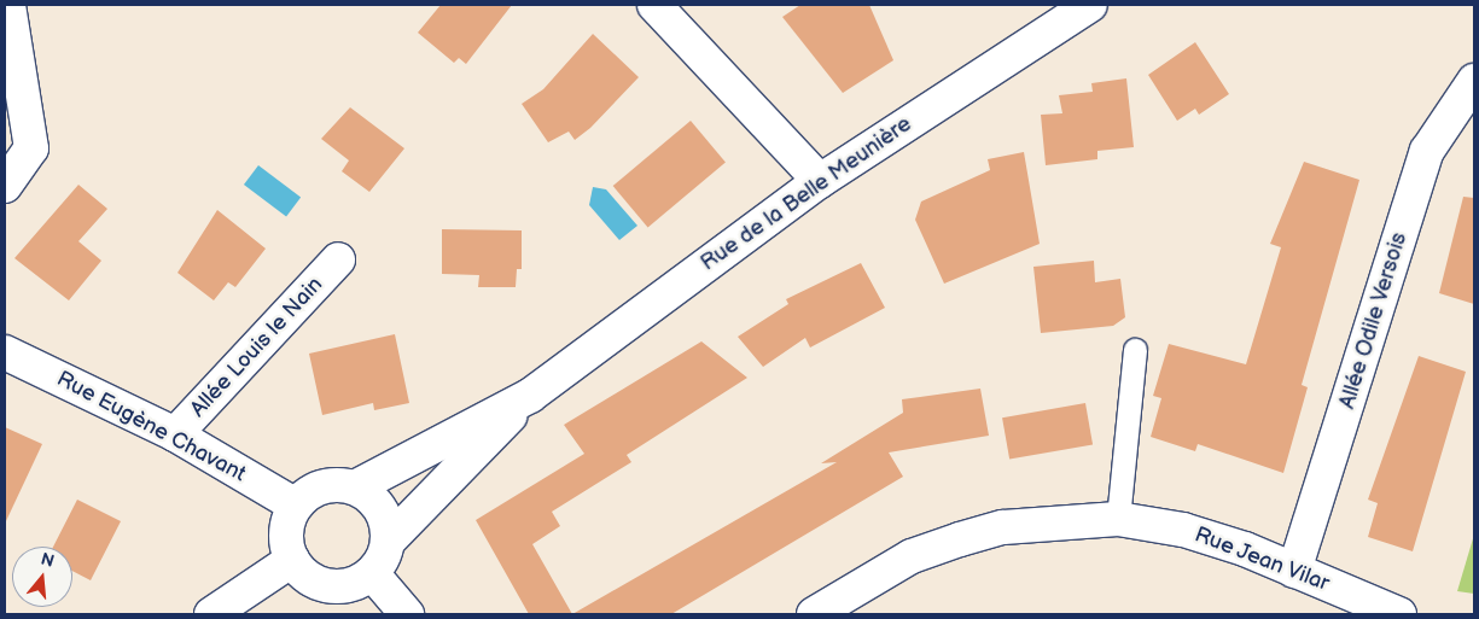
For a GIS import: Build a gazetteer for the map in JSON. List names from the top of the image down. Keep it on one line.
{"streets":{"street":["Rue de la Belle Meunière","Allée Odile Versois","Allée Louis le Nain","Rue Eugène Chavant","Rue Jean Vilar"]},"crossings":[["Rue de la Belle Meunière","Rue Eugène Chavant"],["Allée Odile Versois","Rue Jean Vilar"],["Allée Louis le Nain","Rue Eugène Chavant"]],"north":"top"}
